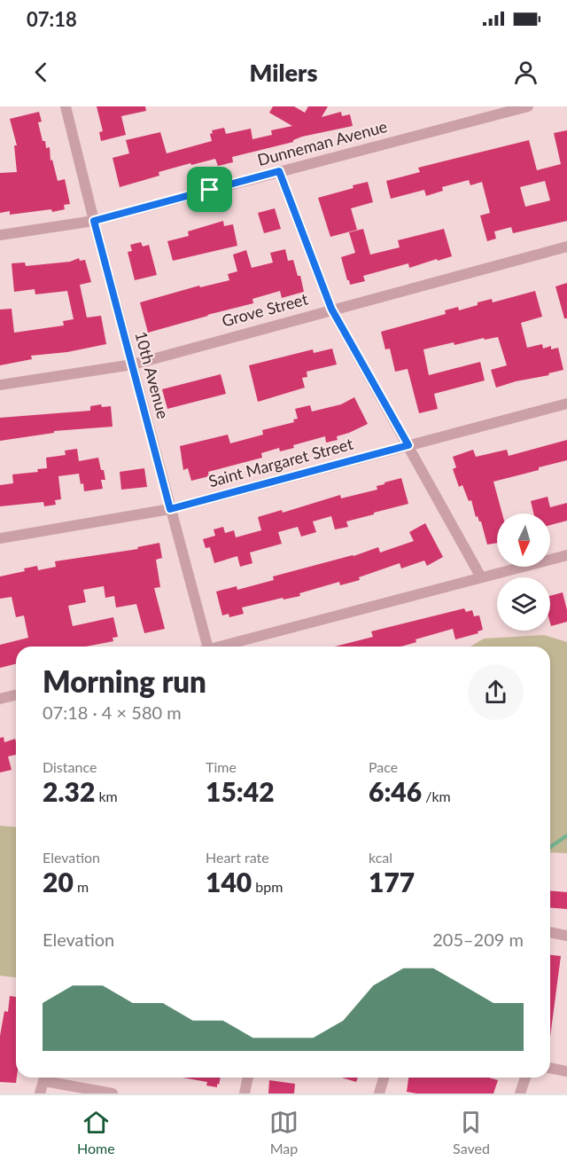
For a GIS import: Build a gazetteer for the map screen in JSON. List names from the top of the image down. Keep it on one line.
{"streets":{"street":["Dunneman Avenue","Grove Street","10th Avenue","Saint Margaret Street"]},"crossings":[["Dunneman Avenue","10th Avenue"],["Grove Street","10th Avenue"],["10th Avenue","Saint Margaret Street"]],"north":"bottom","page":{"status":"07:18","header":"Milers","heading":["Morning run","07:18 · 4 × 580 m"],"stats":[["Distance","2.32 km"],["Time","15:42"],["Pace","6:46 /km"],["Elevation","20 m"],["Heart rate","140 bpm"],["kcal","177"]],"chart":["Elevation","205–209 m"],"tabs":["Home","Map","Saved"]}}
